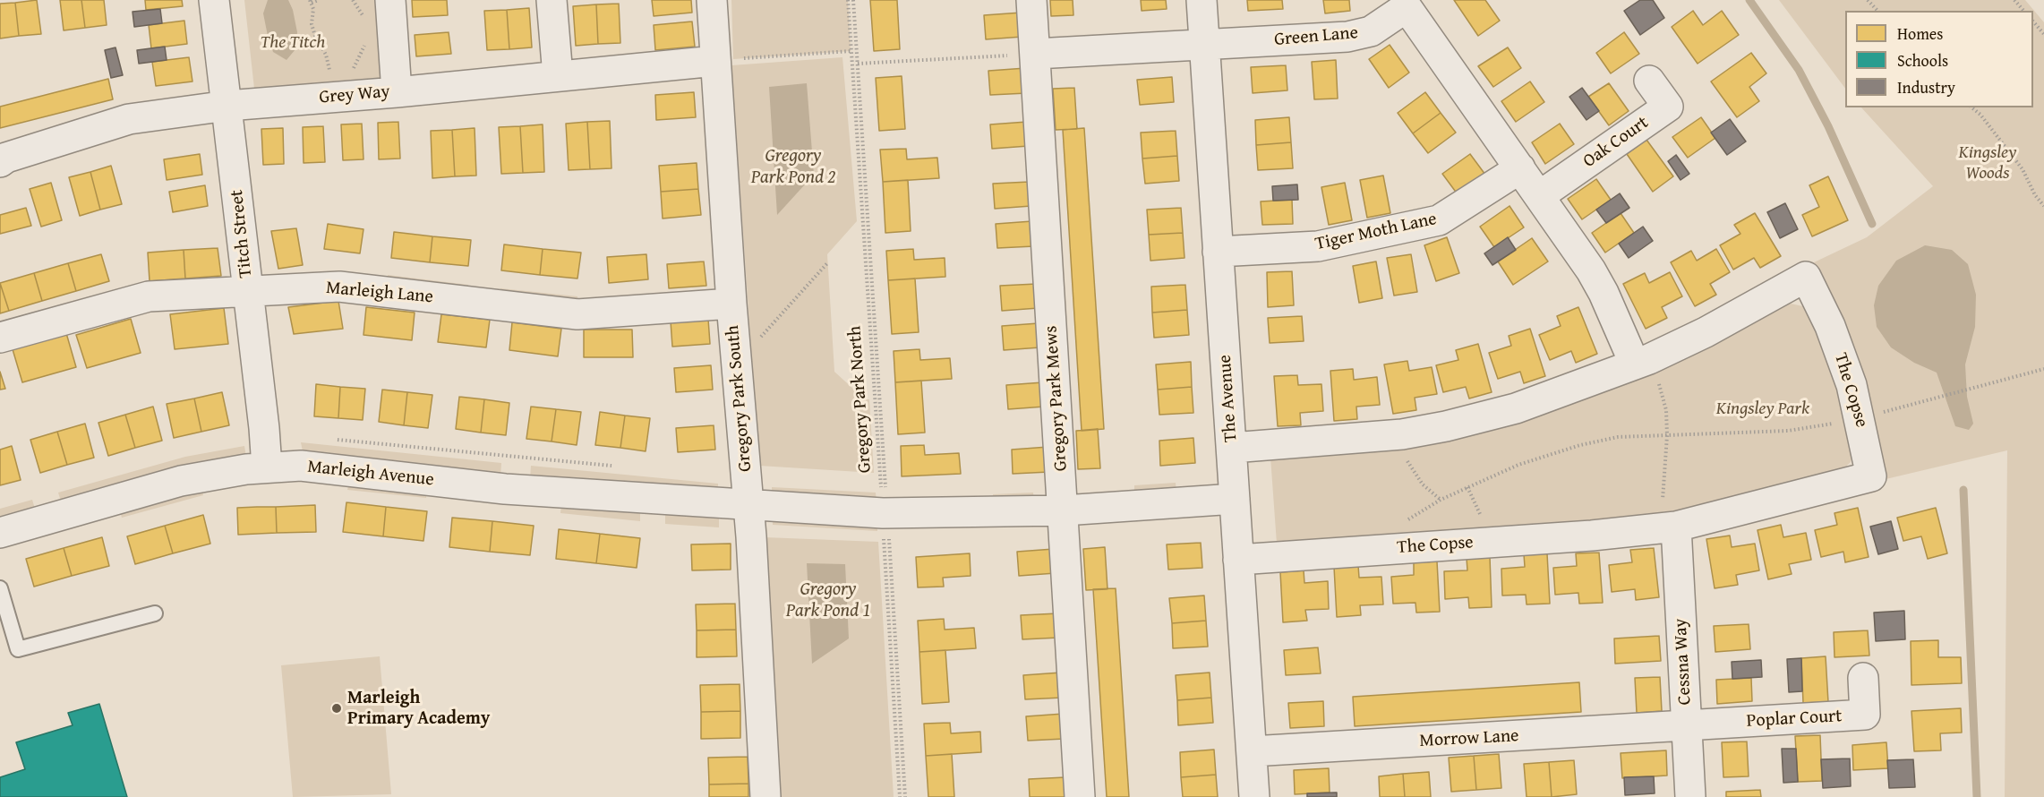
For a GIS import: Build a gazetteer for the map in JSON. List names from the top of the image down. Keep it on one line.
{"streets":{"street":["Green Lane","Grey Way","Oak Court","Tiger Moth Lane","Titch Street","Marleigh Lane","The Copse","Gregory Park South","Gregory Park Mews","The Avenue","Marleigh Avenue","Cessna Way","Poplar Court","Morrow Lane"],"path":["Gregory Park North"]},"crossings":[["Green Lane","Oak Court"],["Green Lane","Tiger Moth Lane"],["Green Lane","The Copse"],["Green Lane","Gregory Park Mews"],["Green Lane","The Avenue"],["Grey Way","Titch Street"],["Grey Way","Gregory Park South"],["Tiger Moth Lane","The Avenue"],["Titch Street","Marleigh Lane"],["Titch Street","Marleigh Avenue"],["Marleigh Lane","Gregory Park South"],["The Copse","The Avenue"],["The Copse","Cessna Way"],["Gregory Park South","Marleigh Avenue"],["Gregory Park Mews","Marleigh Avenue"],["The Avenue","Marleigh Avenue"],["The Avenue","Morrow Lane"],["Gregory Park North","Marleigh Avenue"],["Cessna Way","Poplar Court"],["Cessna Way","Morrow Lane"],["Poplar Court","Morrow Lane"]],"water":["Gregory Park Pond 2","Gregory Park Pond 1"],"parks":["The Titch","Kingsley Woods","Kingsley Park"],"places":["Marleigh Primary Academy"],"legend":["Homes","Schools","Industry"]}
